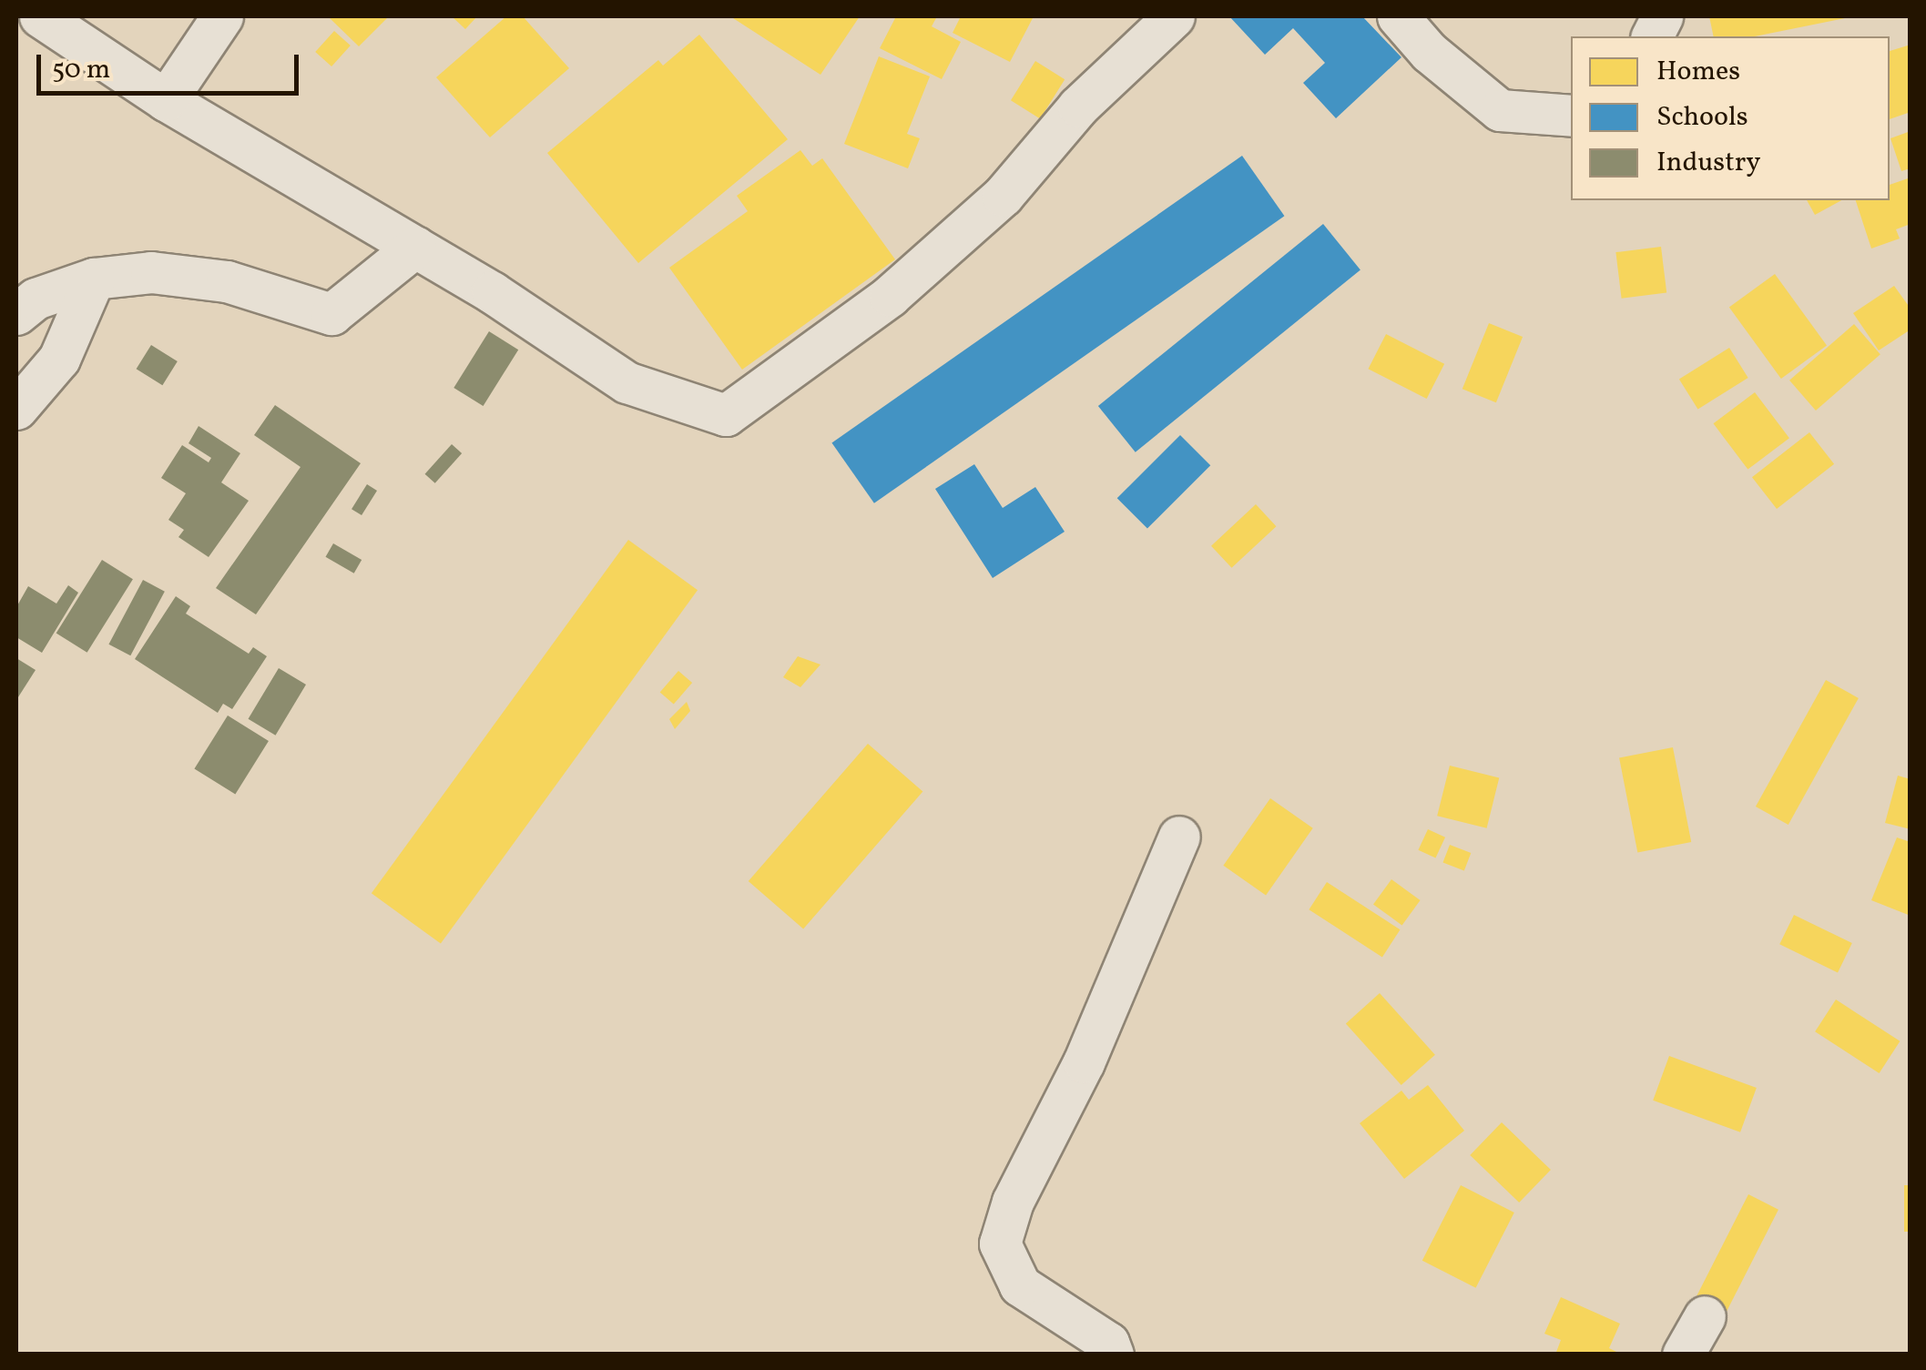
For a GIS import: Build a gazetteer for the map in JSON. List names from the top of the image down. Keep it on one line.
{"legend":["Homes","Schools","Industry"],"scale_bar":"50 m"}
